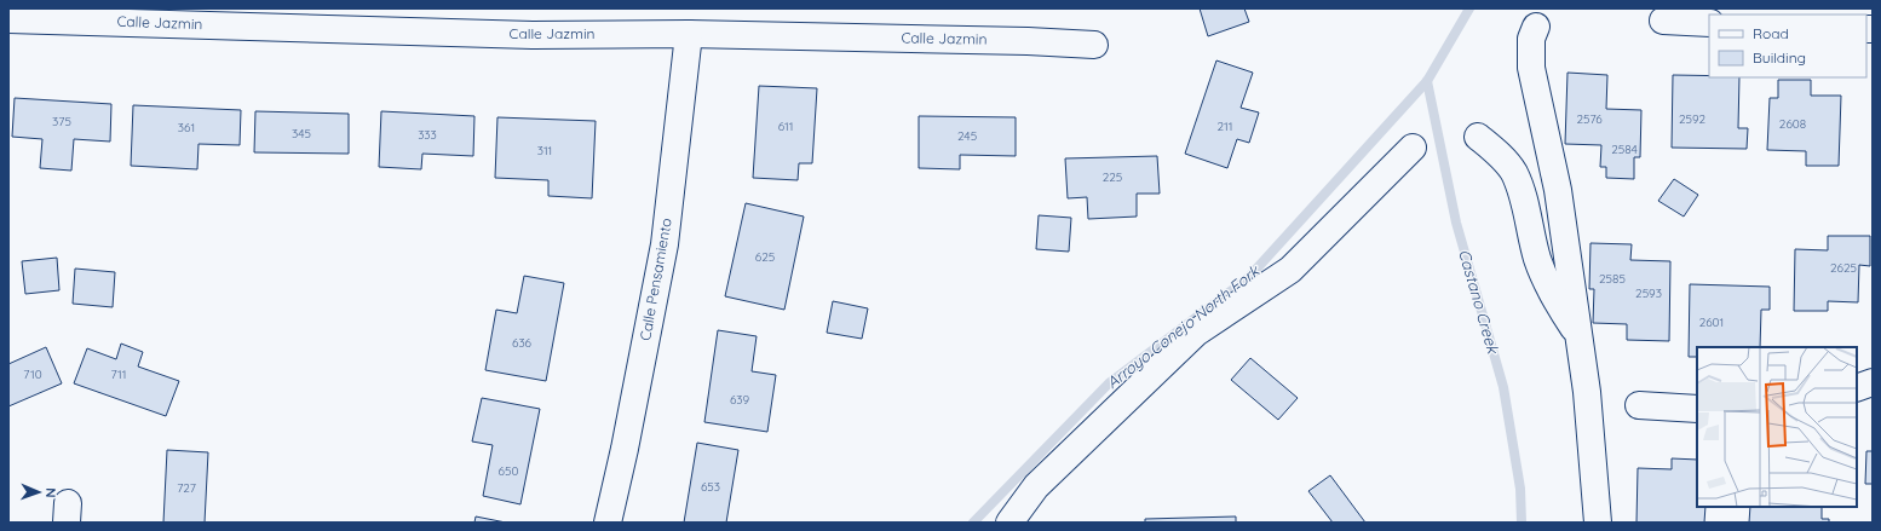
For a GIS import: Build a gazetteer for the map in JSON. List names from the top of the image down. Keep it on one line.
{"streets":{"street":["Calle Jazmin","Calle Pensamiento"]},"crossings":[["Calle Jazmin","Calle Pensamiento"]],"water":["Castano Creek","Arroyo Conejo North Fork"],"house_numbers":["2576","2592","375","2608","611","211","361","345","333","245","2584","311","225","625","2625","2585","2593","2601","636","710","711","639","650","653","727"],"legend":["Road","Building"],"north":"right"}
